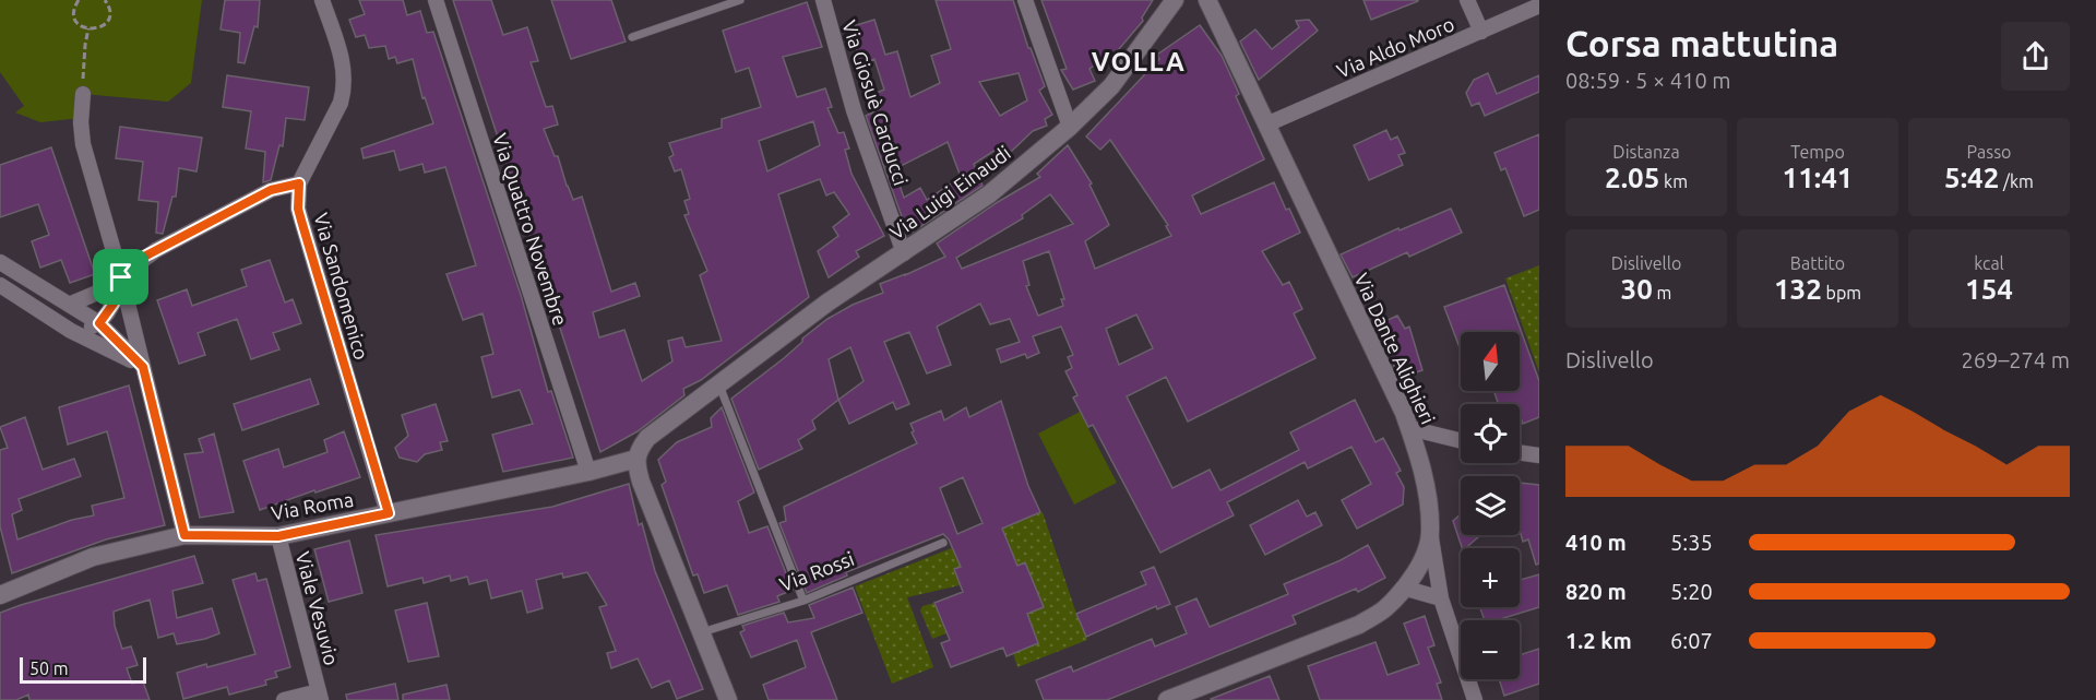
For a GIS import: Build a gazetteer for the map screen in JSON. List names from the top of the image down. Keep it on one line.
{"streets":{"street":["Via Aldo Moro","Via Giosuè Carducci","Via Luigi Einaudi","Via Quattro Novembre","Via Sandomenico","Via Dante Alighieri","Via Roma","Viale Vesuvio"],"lane":["Via Rossi"]},"crossings":[["Via Aldo Moro","Via Dante Alighieri"],["Via Giosuè Carducci","Via Luigi Einaudi"],["Via Luigi Einaudi","Via Roma"],["Via Quattro Novembre","Via Roma"],["Via Sandomenico","Via Roma"],["Via Roma","Viale Vesuvio"]],"districts":["VOLLA"],"scale_bar":"50 m","north":"top","page":{"heading":["Corsa mattutina","08:59 · 5 × 410 m"],"stats":[["Distanza","2.05 km"],["Tempo","11:41"],["Passo","5:42 /km"],["Dislivello","30 m"],["Battito","132 bpm"],["kcal","154"]],"map_buttons":["+","−"],"chart":["Dislivello","269–274 m"],"list":[{"name":"410 m","note":"5:35"},{"name":"820 m","note":"5:20"},{"name":"1.2 km","note":"6:07"}],"scale":"50 m"}}
